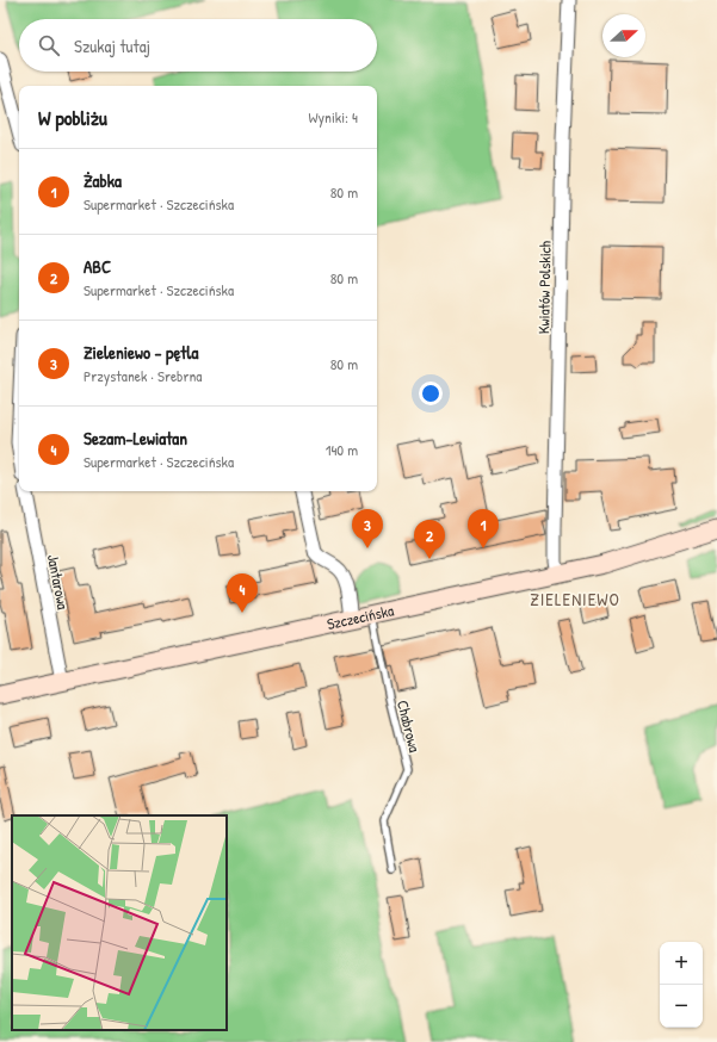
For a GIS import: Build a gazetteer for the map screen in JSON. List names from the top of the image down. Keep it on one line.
{"streets":{"street":["Kwiatów Polskich","Jantarowa","Szczecińska"],"lane":["Chabrowa"]},"crossings":[["Kwiatów Polskich","Szczecińska"],["Jantarowa","Szczecińska"],["Szczecińska","Chabrowa"]],"districts":["ZIELENIEWO"],"north":"right","page":{"search":"Szukaj tutaj","heading":["W pobliżu","Wyniki: 4"],"list":[{"mark":"1","name":"Żabka","note":"Supermarket · Szczecińska","value":"80 m"},{"mark":"2","name":"ABC","note":"Supermarket · Szczecińska","value":"80 m"},{"mark":"3","name":"Zieleniewo - pętla","note":"Przystanek · Srebrna","value":"80 m"},{"mark":"4","name":"Sezam-Lewiatan","note":"Supermarket · Szczecińska","value":"140 m"}],"pins":["1","3","2","4"],"map_buttons":["+","−"]}}
